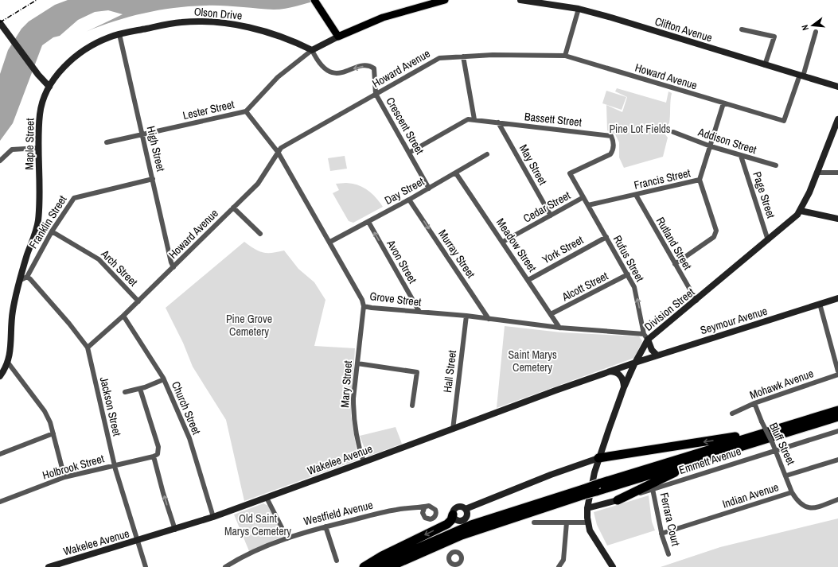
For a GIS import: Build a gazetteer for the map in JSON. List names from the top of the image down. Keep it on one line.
{"streets":{"main road":["Olson Drive","Clifton Avenue","Maple Street","Division Street","Seymour Avenue","Wakelee Avenue","Emmett Avenue"],"street":["Howard Avenue","Lester Street","Bassett Street","Crescent Street","Addison Street","High Street","May Street","Francis Street","Day Street","Page Street","Cedar Street","Franklin Street","Rutland Street","Meadow Street","York Street","Murray Street","Rufus Street","Avon Street","Arch Street","Alcott Street","Grove Street","Hall Street","Mary Street","Mohawk Avenue","Jackson Street","Church Street","Bluff Street","Holbrook Street","Indian Avenue","Westfield Avenue","Ferrara Court"]},"crossings":[["Olson Drive","Lester Street"],["Olson Drive","Crescent Street"],["Olson Drive","Maple Street"],["Olson Drive","High Street"],["Clifton Avenue","Howard Avenue"],["Howard Avenue","Crescent Street"],["Howard Avenue","High Street"],["Howard Avenue","Francis Street"],["Howard Avenue","Arch Street"],["Howard Avenue","Grove Street"],["Howard Avenue","Jackson Street"],["Howard Avenue","Church Street"],["Lester Street","Crescent Street"],["Lester Street","High Street"],["Lester Street","Grove Street"],["Bassett Street","Crescent Street"],["Bassett Street","May Street"],["Bassett Street","Cedar Street"],["Bassett Street","Rufus Street"],["Crescent Street","Day Street"],["Addison Street","Francis Street"],["Addison Street","Page Street"],["High Street","Franklin Street"],["May Street","Cedar Street"],["Francis Street","Rutland Street"],["Francis Street","Rufus Street"],["Day Street","Meadow Street"],["Day Street","Murray Street"],["Day Street","Avon Street"],["Day Street","Grove Street"],["Page Street","Division Street"],["Cedar Street","Meadow Street"],["Cedar Street","Rufus Street"],["Franklin Street","Arch Street"],["Franklin Street","Jackson Street"],["Rutland Street","Division Street"],["Meadow Street","York Street"],["Meadow Street","Alcott Street"],["Meadow Street","Grove Street"],["York Street","Rufus Street"],["Murray Street","Grove Street"],["Rufus Street","Alcott Street"],["Rufus Street","Grove Street"],["Avon Street","Grove Street"],["Grove Street","Hall Street"],["Grove Street","Mary Street"],["Division Street","Seymour Avenue"],["Division Street","Wakelee Avenue"],["Division Street","Emmett Avenue"],["Seymour Avenue","Wakelee Avenue"],["Hall Street","Wakelee Avenue"],["Mary Street","Wakelee Avenue"],["Mohawk Avenue","Bluff Street"],["Jackson Street","Wakelee Avenue"],["Jackson Street","Holbrook Street"],["Church Street","Wakelee Avenue"],["Bluff Street","Emmett Avenue"],["Bluff Street","Indian Avenue"],["Emmett Avenue","Ferrara Court"],["Indian Avenue","Ferrara Court"]],"one_way":["Murray Street","Rufus Street","Avon Street"],"parks":["Pine Lot Fields","Pine Grove Cemetery","Saint Marys Cemetery","Old Saint Marys Cemetery"],"north":"left"}
